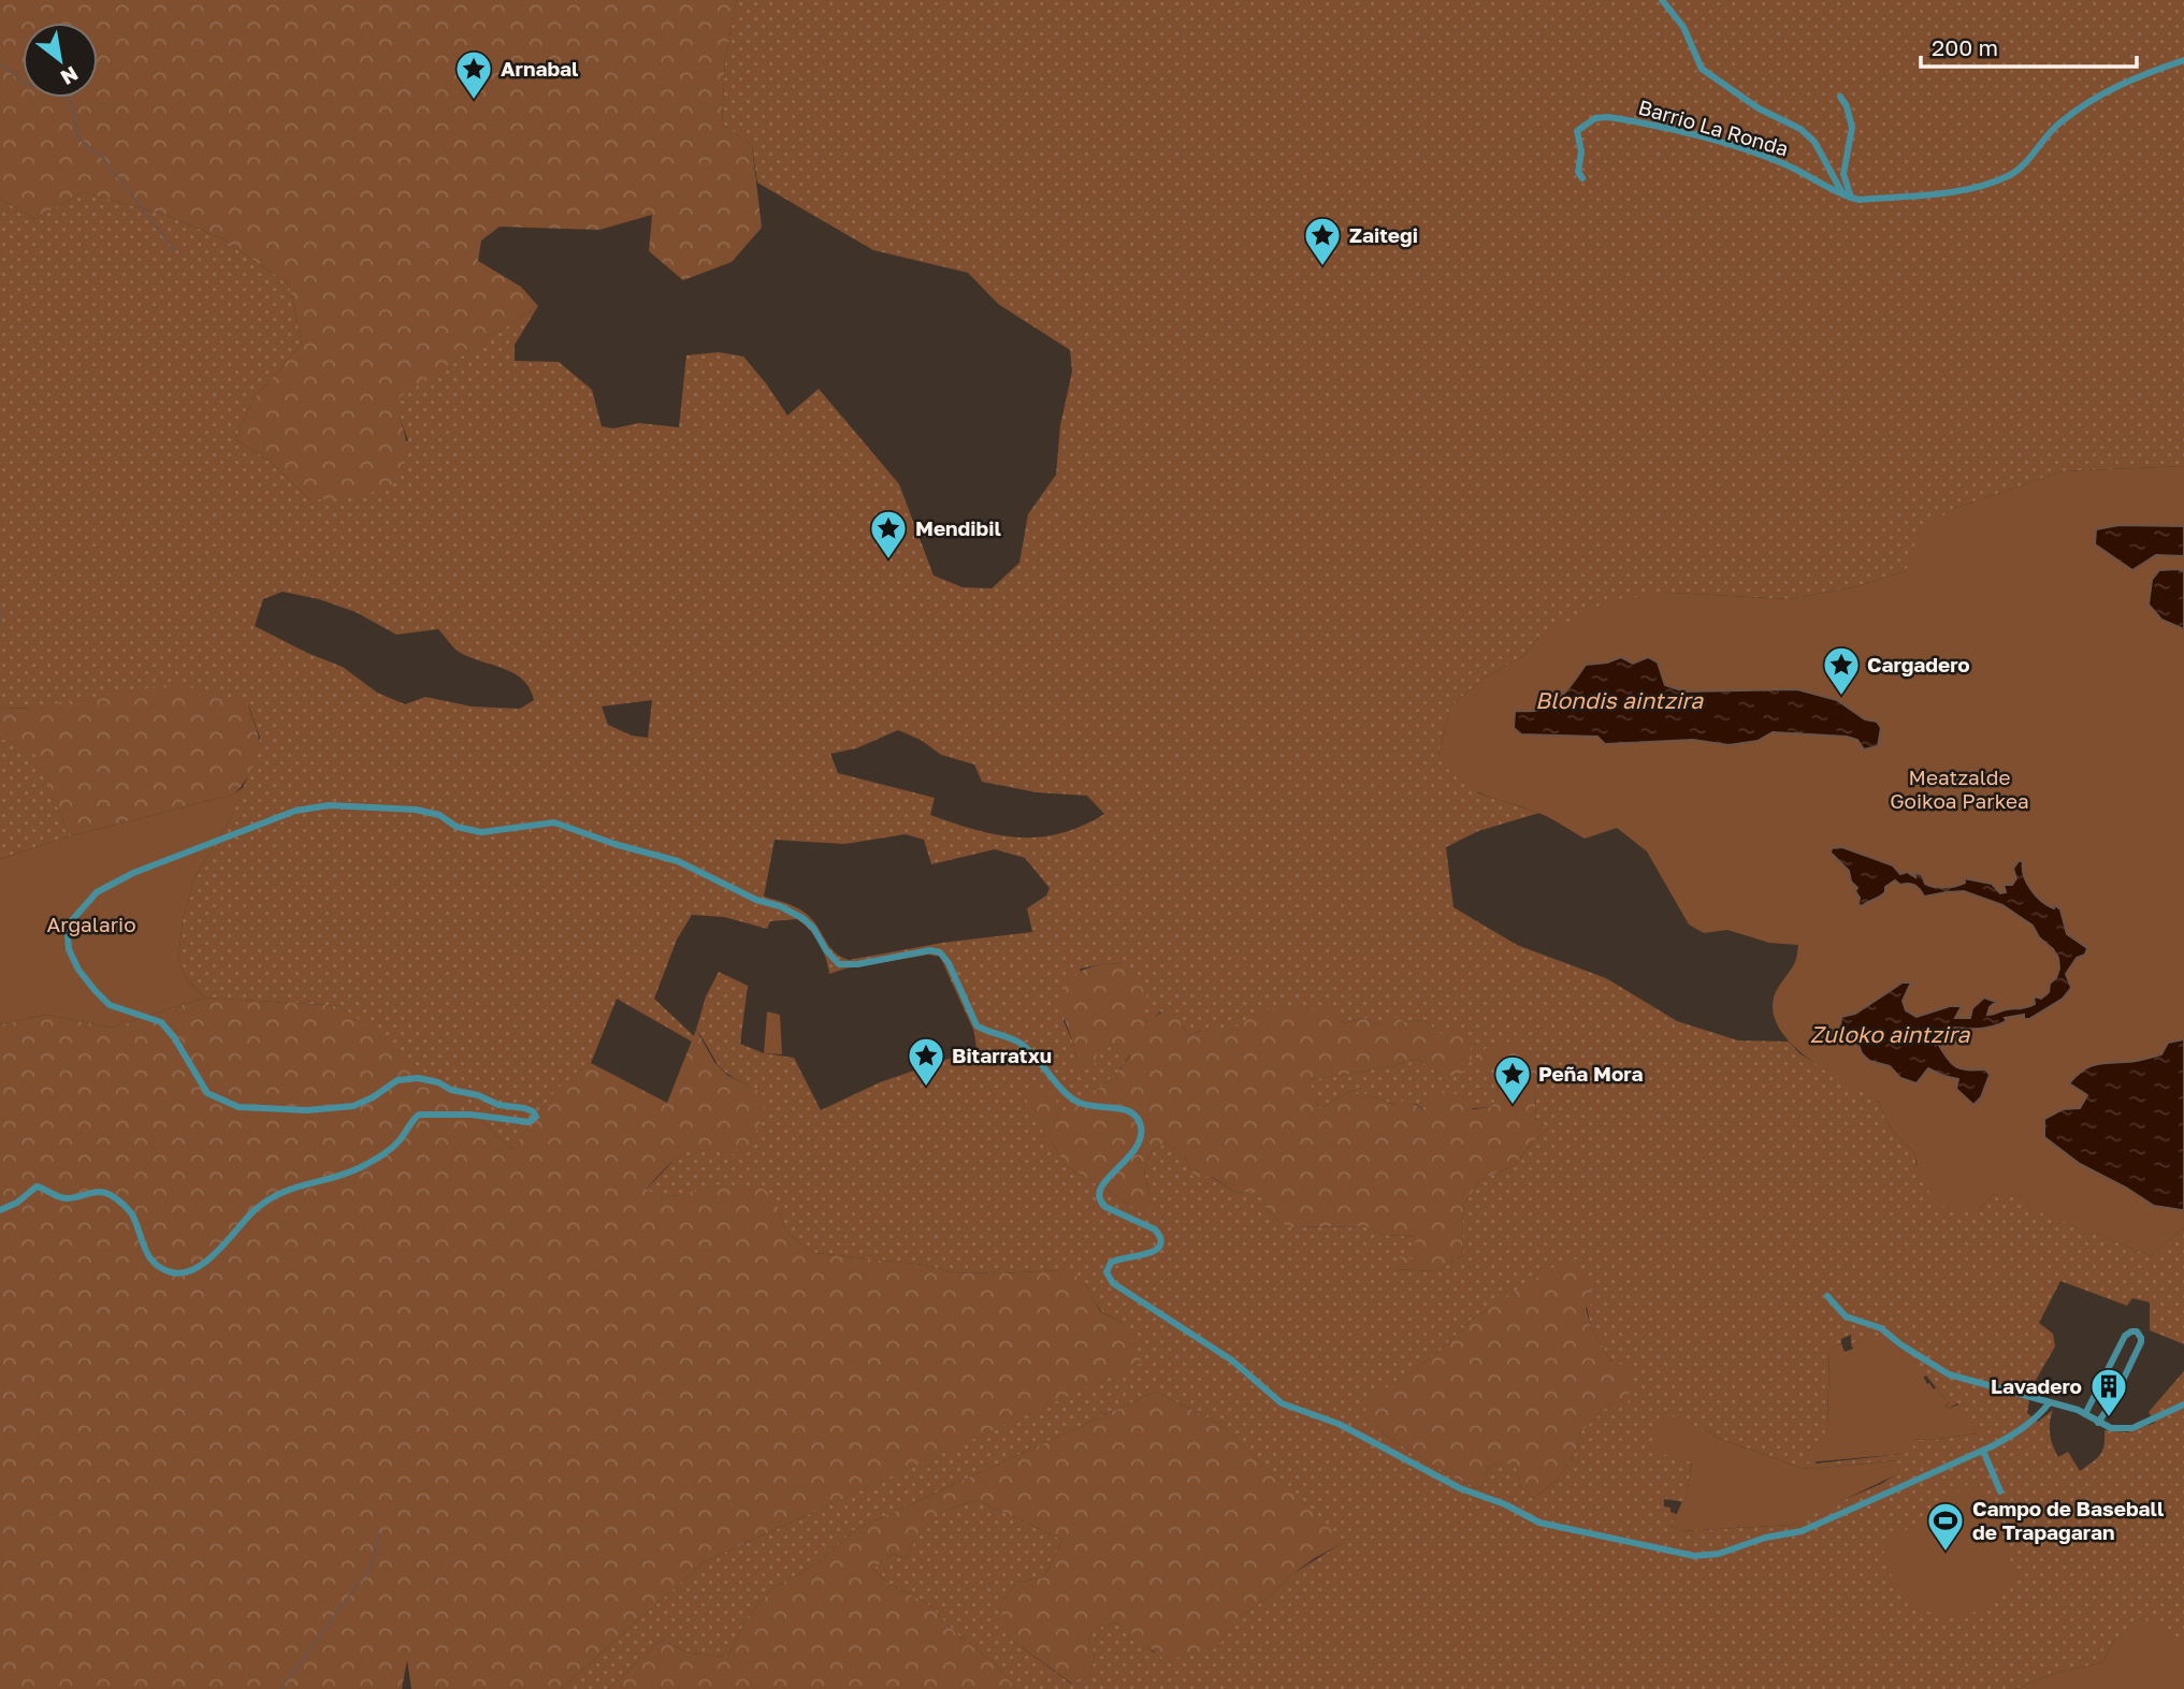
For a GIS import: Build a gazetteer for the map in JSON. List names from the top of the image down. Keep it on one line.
{"streets":{"street":["Barrio La Ronda"]},"water":["Blondis aintzira","Zuloko aintzira"],"parks":["Meatzalde Goikoa Parkea","Argalario"],"places":{"place":["Arnabal","Zaitegi","Mendibil","Cargadero","Bitarratxu","Peña Mora"],"building":["Lavadero"],"sports":["Campo de Baseball de Trapagaran"]},"scale_bar":"200 m","north":"bottom right"}
